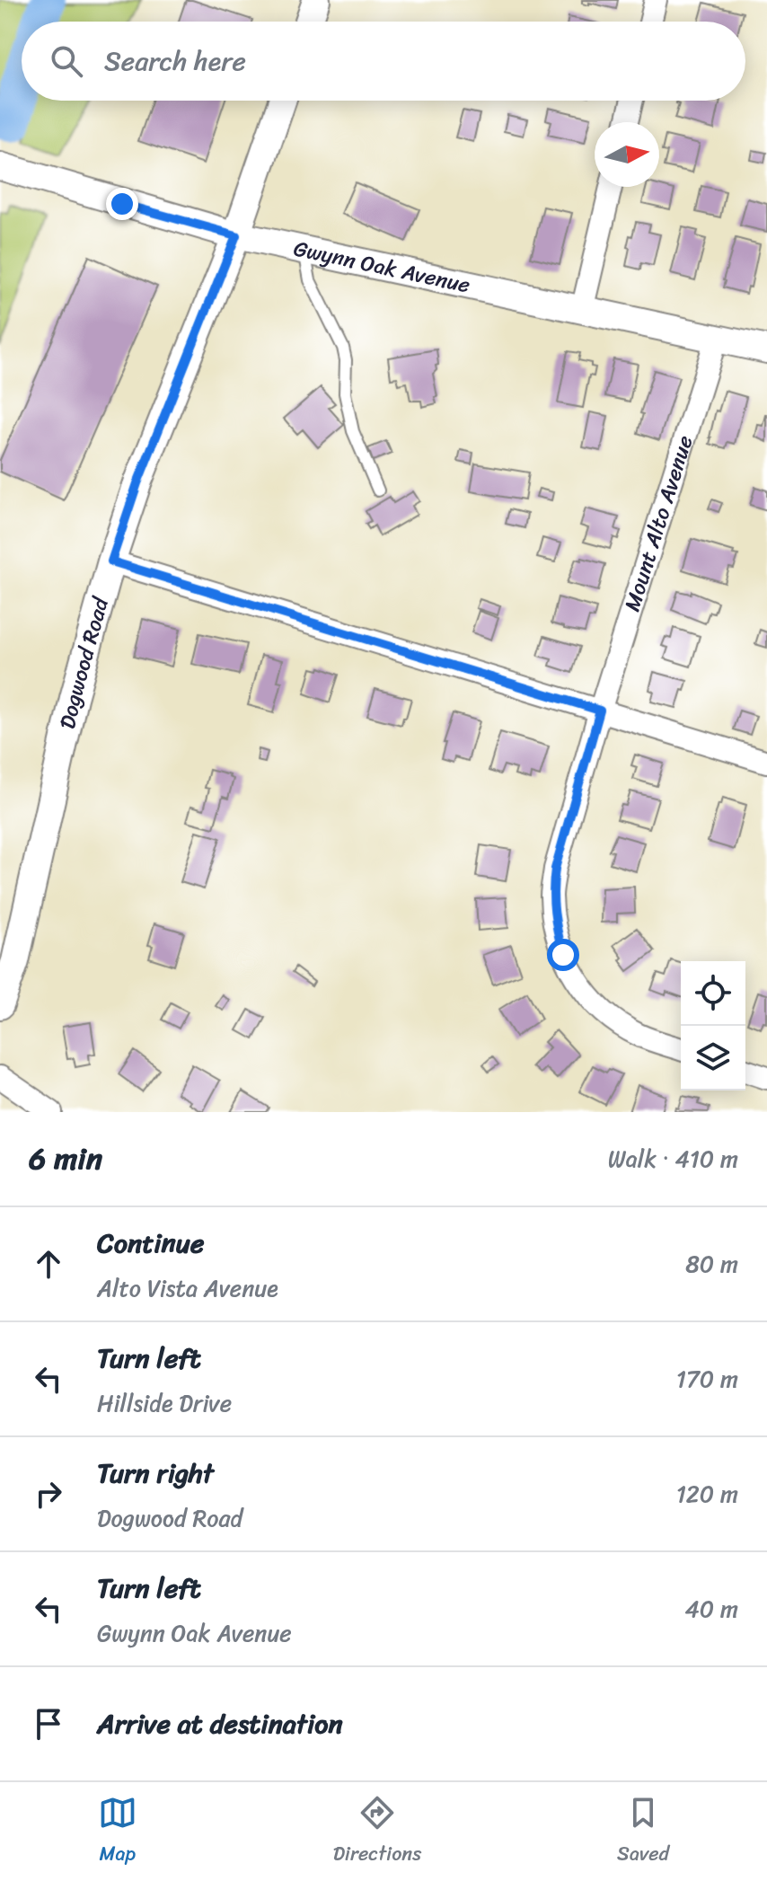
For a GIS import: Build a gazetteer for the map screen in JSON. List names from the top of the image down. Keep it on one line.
{"streets":{"street":["Gwynn Oak Avenue","Mount Alto Avenue","Dogwood Road"]},"crossings":[["Gwynn Oak Avenue","Mount Alto Avenue"],["Gwynn Oak Avenue","Dogwood Road"]],"north":"right","page":{"search":"Search here","heading":["6 min","Walk · 410 m"],"list":[["Continue","Alto Vista Avenue","80 m"],["Turn left","Hillside Drive","170 m"],["Turn right","Dogwood Road","120 m"],["Turn left","Gwynn Oak Avenue","40 m"],"Arrive at destination"],"nav":["Map","Directions","Saved"]}}
